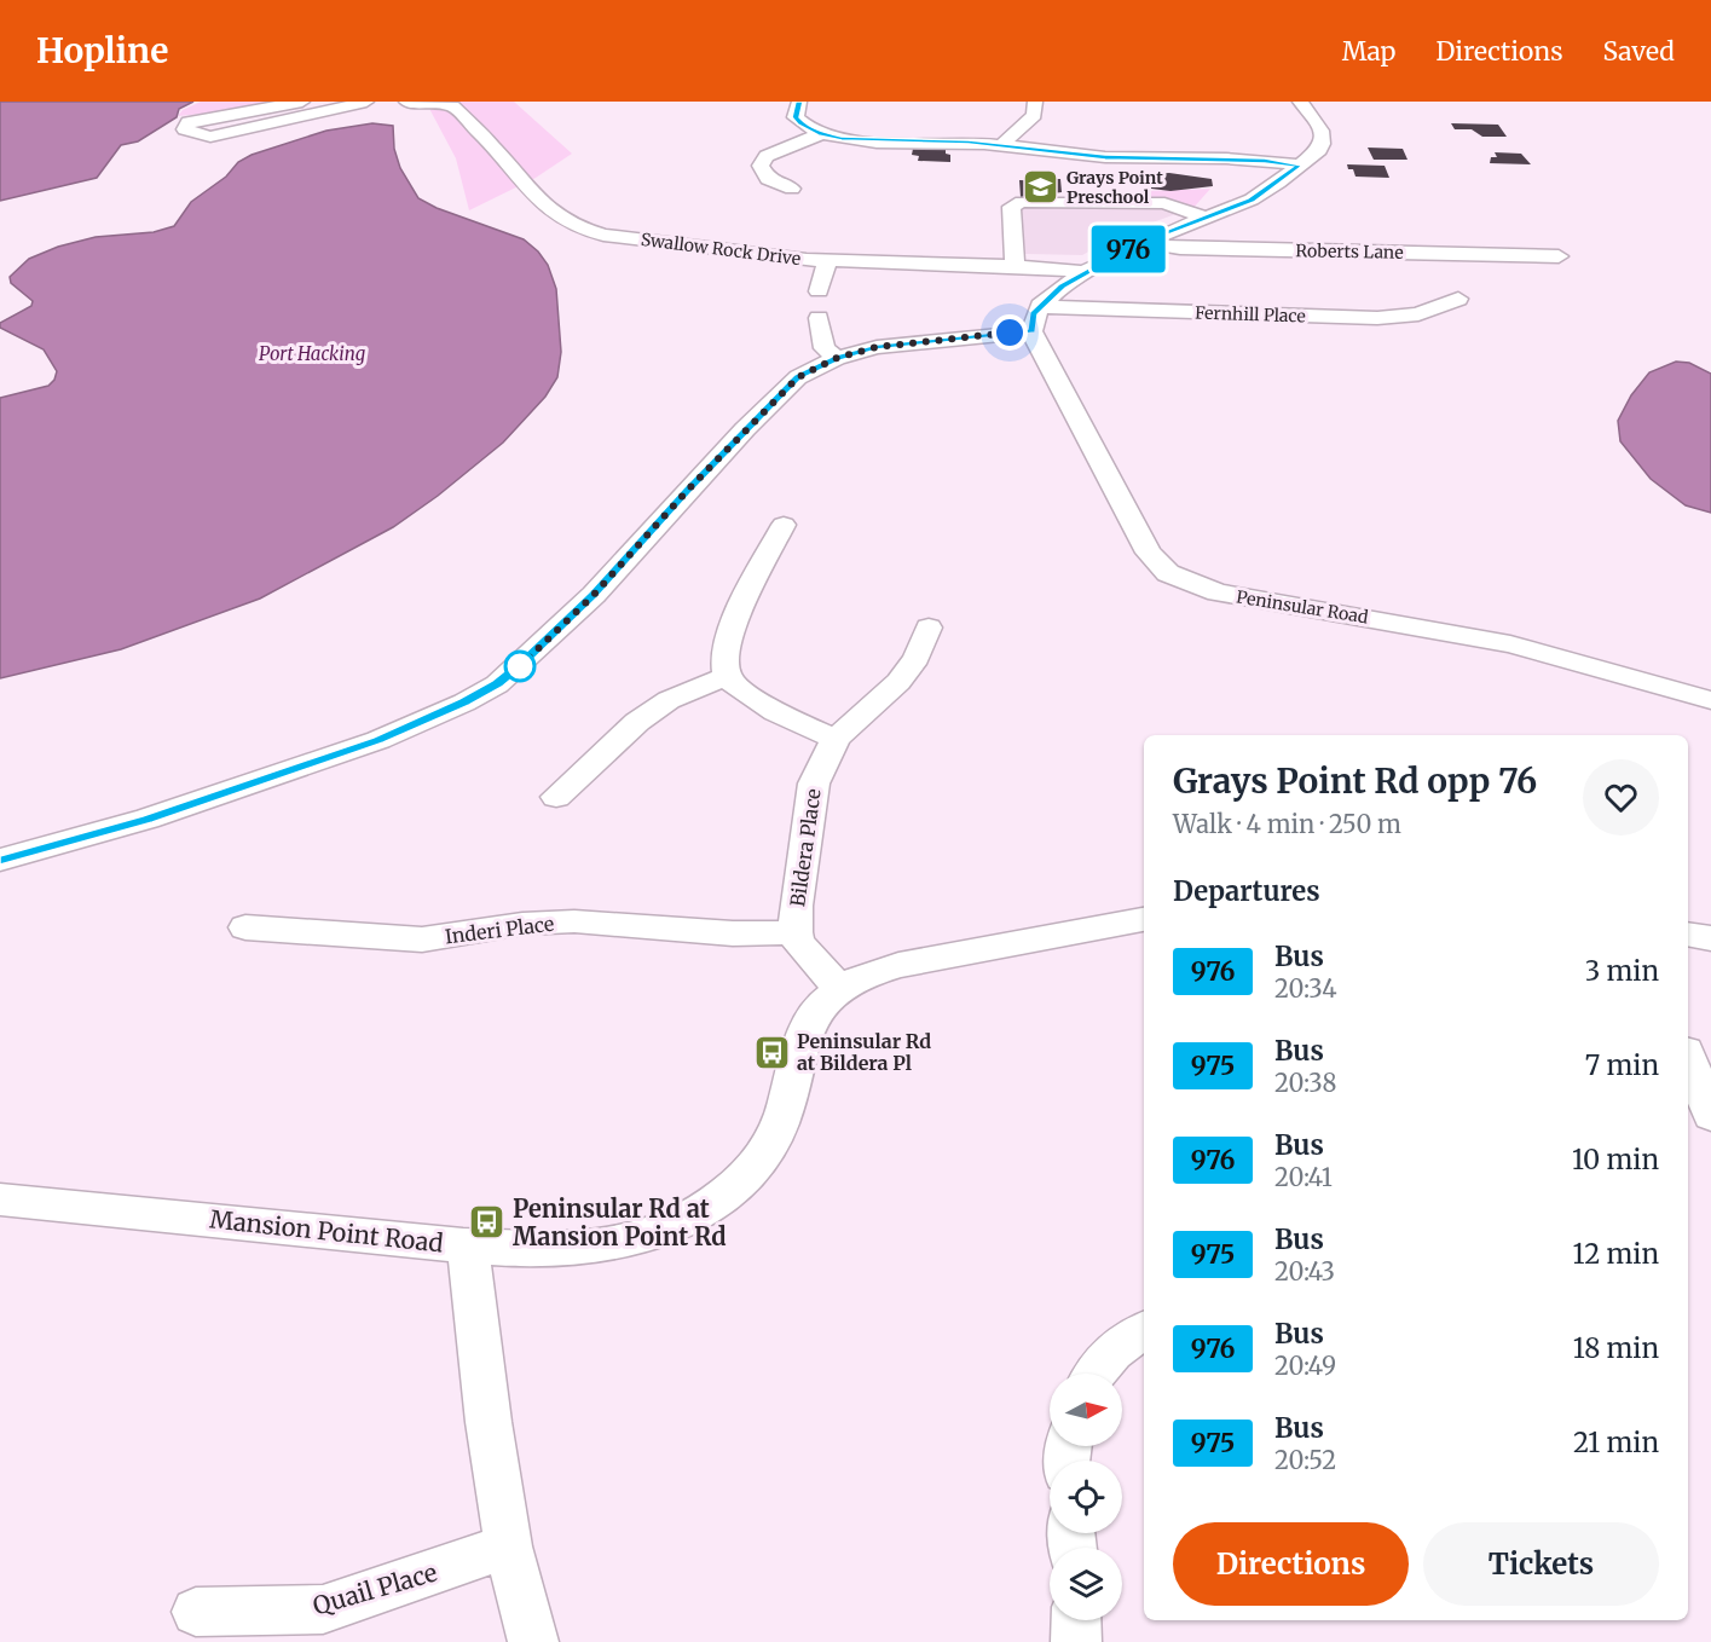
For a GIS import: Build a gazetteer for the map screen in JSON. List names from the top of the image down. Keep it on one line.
{"streets":{"street":["Swallow Rock Drive","Roberts Lane","Fernhill Place","Peninsular Road","Bildera Place","Inderi Place","Mansion Point Road","Quail Place"]},"crossings":[["Fernhill Place","Peninsular Road"],["Bildera Place","Inderi Place"],["Mansion Point Road","Quail Place"]],"water":["Port Hacking"],"places":{"school or university":["Grays Point Preschool"],"bus stop":["Peninsular Rd at Bildera Pl","Peninsular Rd at Mansion Point Rd"]},"lines":["bus line 976"],"north":"right","page":{"header":"Hopline","nav":["Map","Directions","Saved"],"on_map":"976","heading":[["Grays Point Rd opp 76","Walk · 4 min · 250 m"],"Departures"],"list":[{"mark":"976","name":"Bus","note":"20:34","value":"3 min"},{"mark":"975","name":"Bus","note":"20:38","value":"7 min"},{"mark":"976","name":"Bus","note":"20:41","value":"10 min"},{"mark":"975","name":"Bus","note":"20:43","value":"12 min"},{"mark":"976","name":"Bus","note":"20:49","value":"18 min"},{"mark":"975","name":"Bus","note":"20:52","value":"21 min"}],"buttons":["Directions","Tickets"]}}
